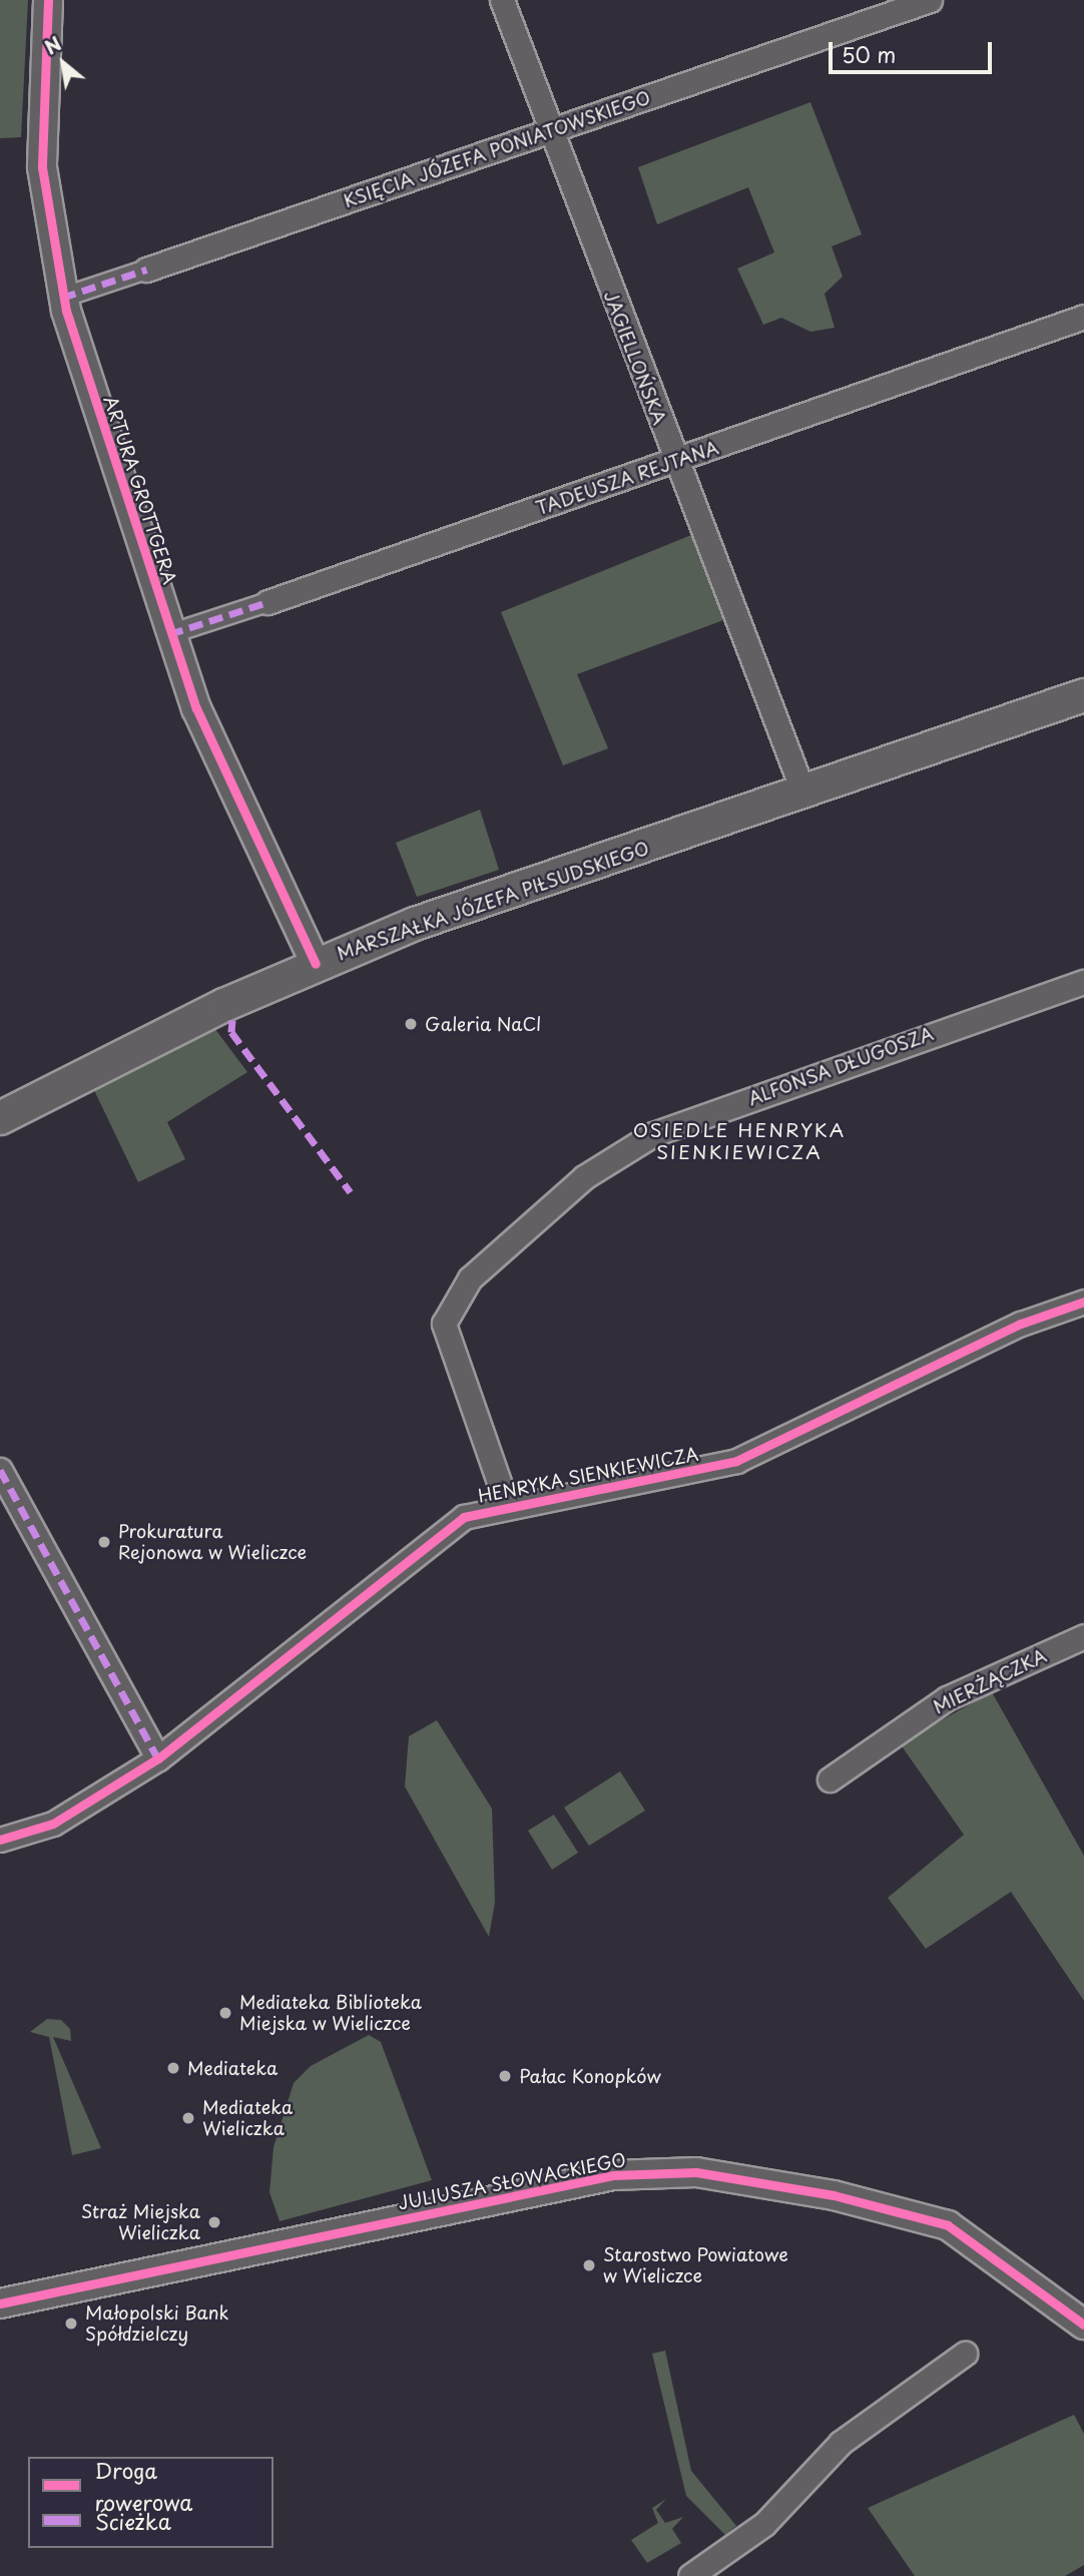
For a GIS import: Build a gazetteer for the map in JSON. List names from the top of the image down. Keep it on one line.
{"streets":{"main road":["MARSZAŁKA JÓZEFA PIŁSUDSKIEGO"],"street":["KSIĘCIA JÓZEFA PONIATOWSKIEGO","JAGIELLOŃSKA","TADEUSZA REJTANA","ARTURA GROTTGERA","ALFONSA DŁUGOSZA","HENRYKA SIENKIEWICZA","MIERŻĄCZKA","JULIUSZA SŁOWACKIEGO"]},"crossings":[["KSIĘCIA JÓZEFA PONIATOWSKIEGO","JAGIELLOŃSKA"],["KSIĘCIA JÓZEFA PONIATOWSKIEGO","ARTURA GROTTGERA"],["JAGIELLOŃSKA","TADEUSZA REJTANA"],["JAGIELLOŃSKA","MARSZAŁKA JÓZEFA PIŁSUDSKIEGO"],["TADEUSZA REJTANA","ARTURA GROTTGERA"],["ARTURA GROTTGERA","MARSZAŁKA JÓZEFA PIŁSUDSKIEGO"],["ALFONSA DŁUGOSZA","HENRYKA SIENKIEWICZA"]],"districts":["OSIEDLE HENRYKA SIENKIEWICZA"],"places":["Galeria NaCl","Prokuratura Rejonowa w Wieliczce","Mediateka Biblioteka Miejska w Wieliczce","Mediateka","Pałac Konopków","Mediateka Wieliczka","Straż Miejska Wieliczka","Starostwo Powiatowe w Wieliczce","Małopolski Bank Spółdzielczy"],"legend":["Droga rowerowa","Ścieżka"],"scale_bar":"50 m","north":"top left"}
